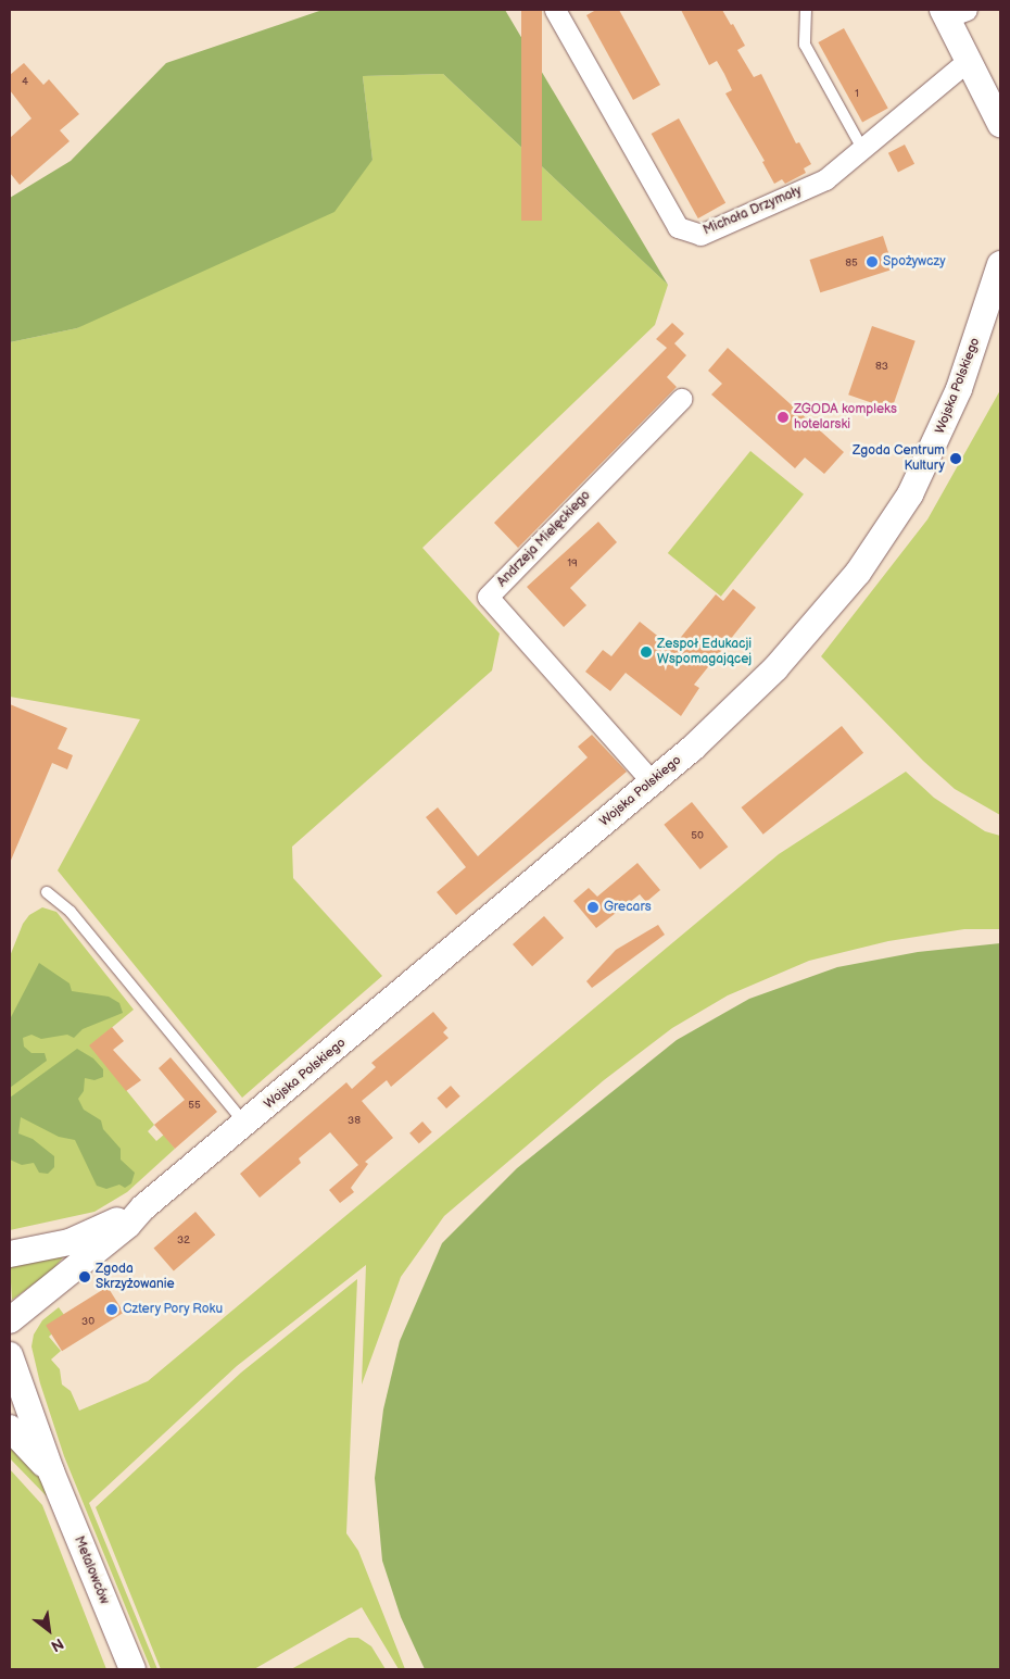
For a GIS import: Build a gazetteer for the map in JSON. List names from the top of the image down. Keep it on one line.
{"streets":{"street":["Michała Drzymały","Wojska Polskiego","Andrzeja Mielęckiego","Metalowców"]},"crossings":[["Wojska Polskiego","Andrzeja Mielęckiego"]],"places":["Spożywczy","ZGODA kompleks hotelarski","Zgoda Centrum Kultury","Zespoł Edukacji Wspomagającej","Grecars","Zgoda Skrzyżowanie","Cztery Pory Roku"],"house_numbers":["4","1","85","83","19","50","55","38","32","30"],"north":"bottom right"}
